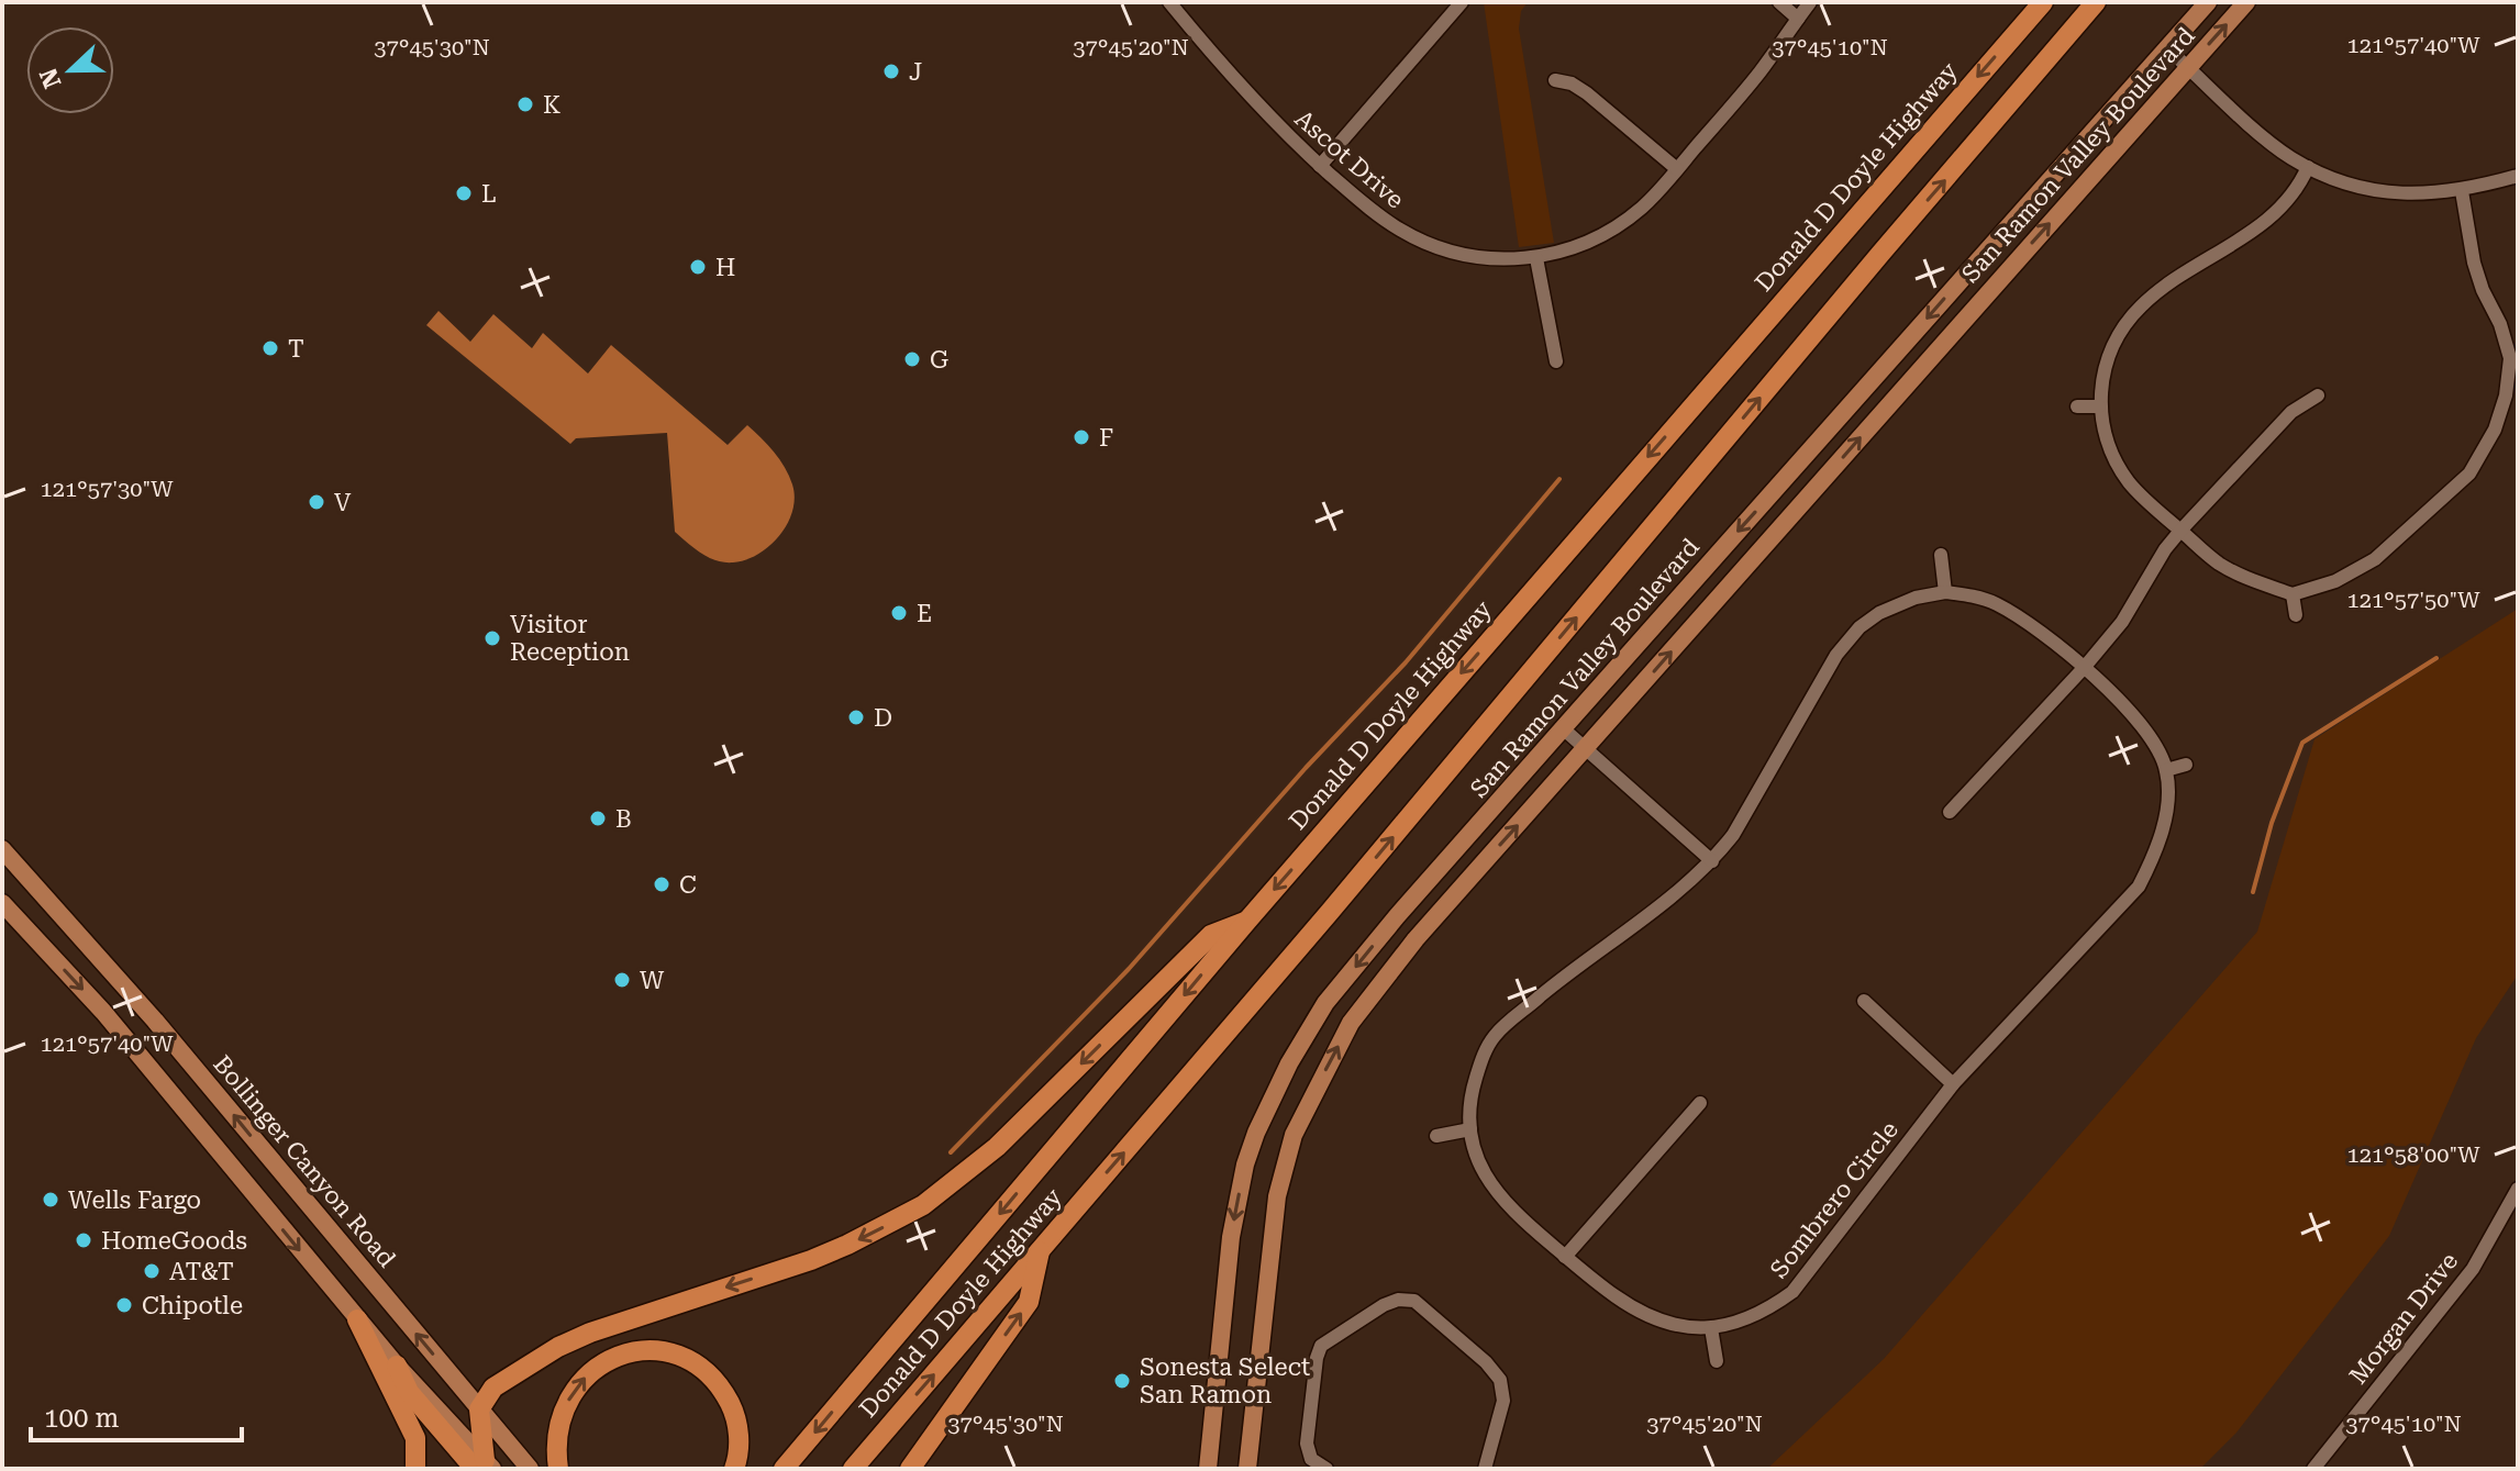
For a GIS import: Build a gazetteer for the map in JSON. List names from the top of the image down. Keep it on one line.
{"streets":{"highway":["Donald D Doyle Highway"],"main road":["San Ramon Valley Boulevard","Bollinger Canyon Road"],"street":["Ascot Drive","Sombrero Circle","Morgan Drive"]},"places":["J","K","L","H","T","G","F","V","E","Visitor Reception","D","B","C","W","Wells Fargo","HomeGoods","AT&T","Chipotle","Sonesta Select San Ramon"],"scale_bar":"100 m","north":"left","coordinates":["121°57'40\"W","37°45'30\"N","37°45'20\"N","37°45'10\"N","121°57'30\"W","121°57'50\"W","121°58'00\"W"]}
